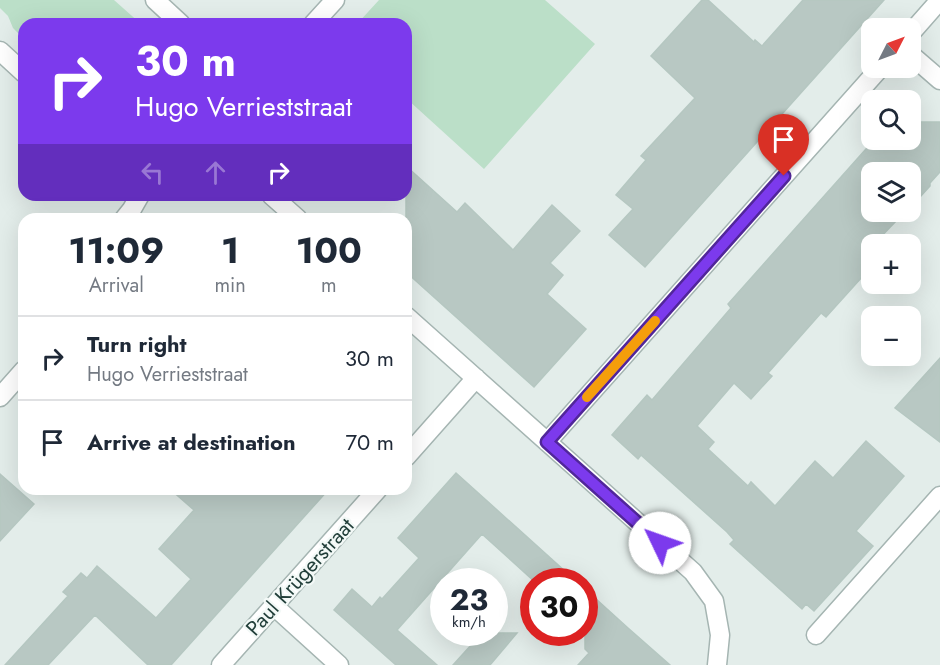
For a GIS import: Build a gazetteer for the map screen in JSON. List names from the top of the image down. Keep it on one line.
{"streets":{"street":["Paul Krügerstraat"]},"north":"top right","page":{"map_buttons":["+","−"],"turn":["30 m","Hugo Verrieststraat"],"eta":["11:09","Arrival","1","min","100","m"],"list":[{"name":"Turn right","note":"Hugo Verrieststraat","value":"30 m"},{"name":"Arrive at destination","value":"70 m"}],"speed":"23 km/h","limit":"30"}}
